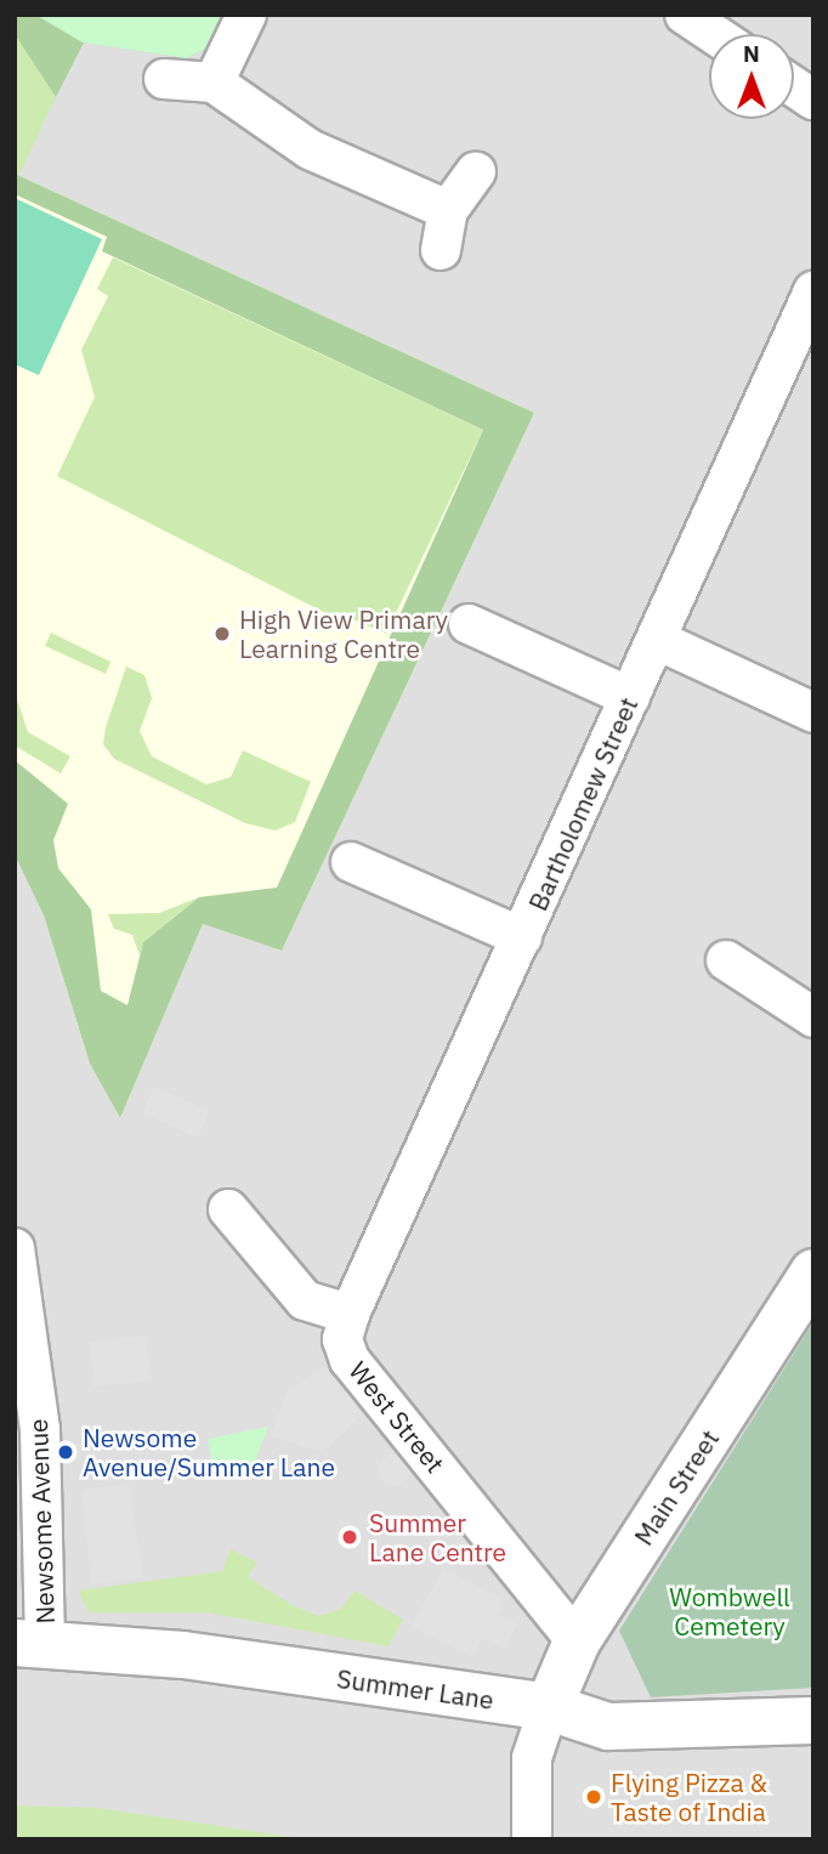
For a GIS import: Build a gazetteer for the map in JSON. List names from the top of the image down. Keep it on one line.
{"streets":{"street":["Bartholomew Street","West Street","Main Street","Newsome Avenue","Summer Lane"]},"crossings":[["Bartholomew Street","West Street"],["West Street","Main Street"],["Main Street","Summer Lane"],["Newsome Avenue","Summer Lane"]],"parks":["Wombwell Cemetery"],"places":["High View Primary Learning Centre","Newsome Avenue/Summer Lane","Summer Lane Centre","Flying Pizza & Taste of India"],"north":"top"}
